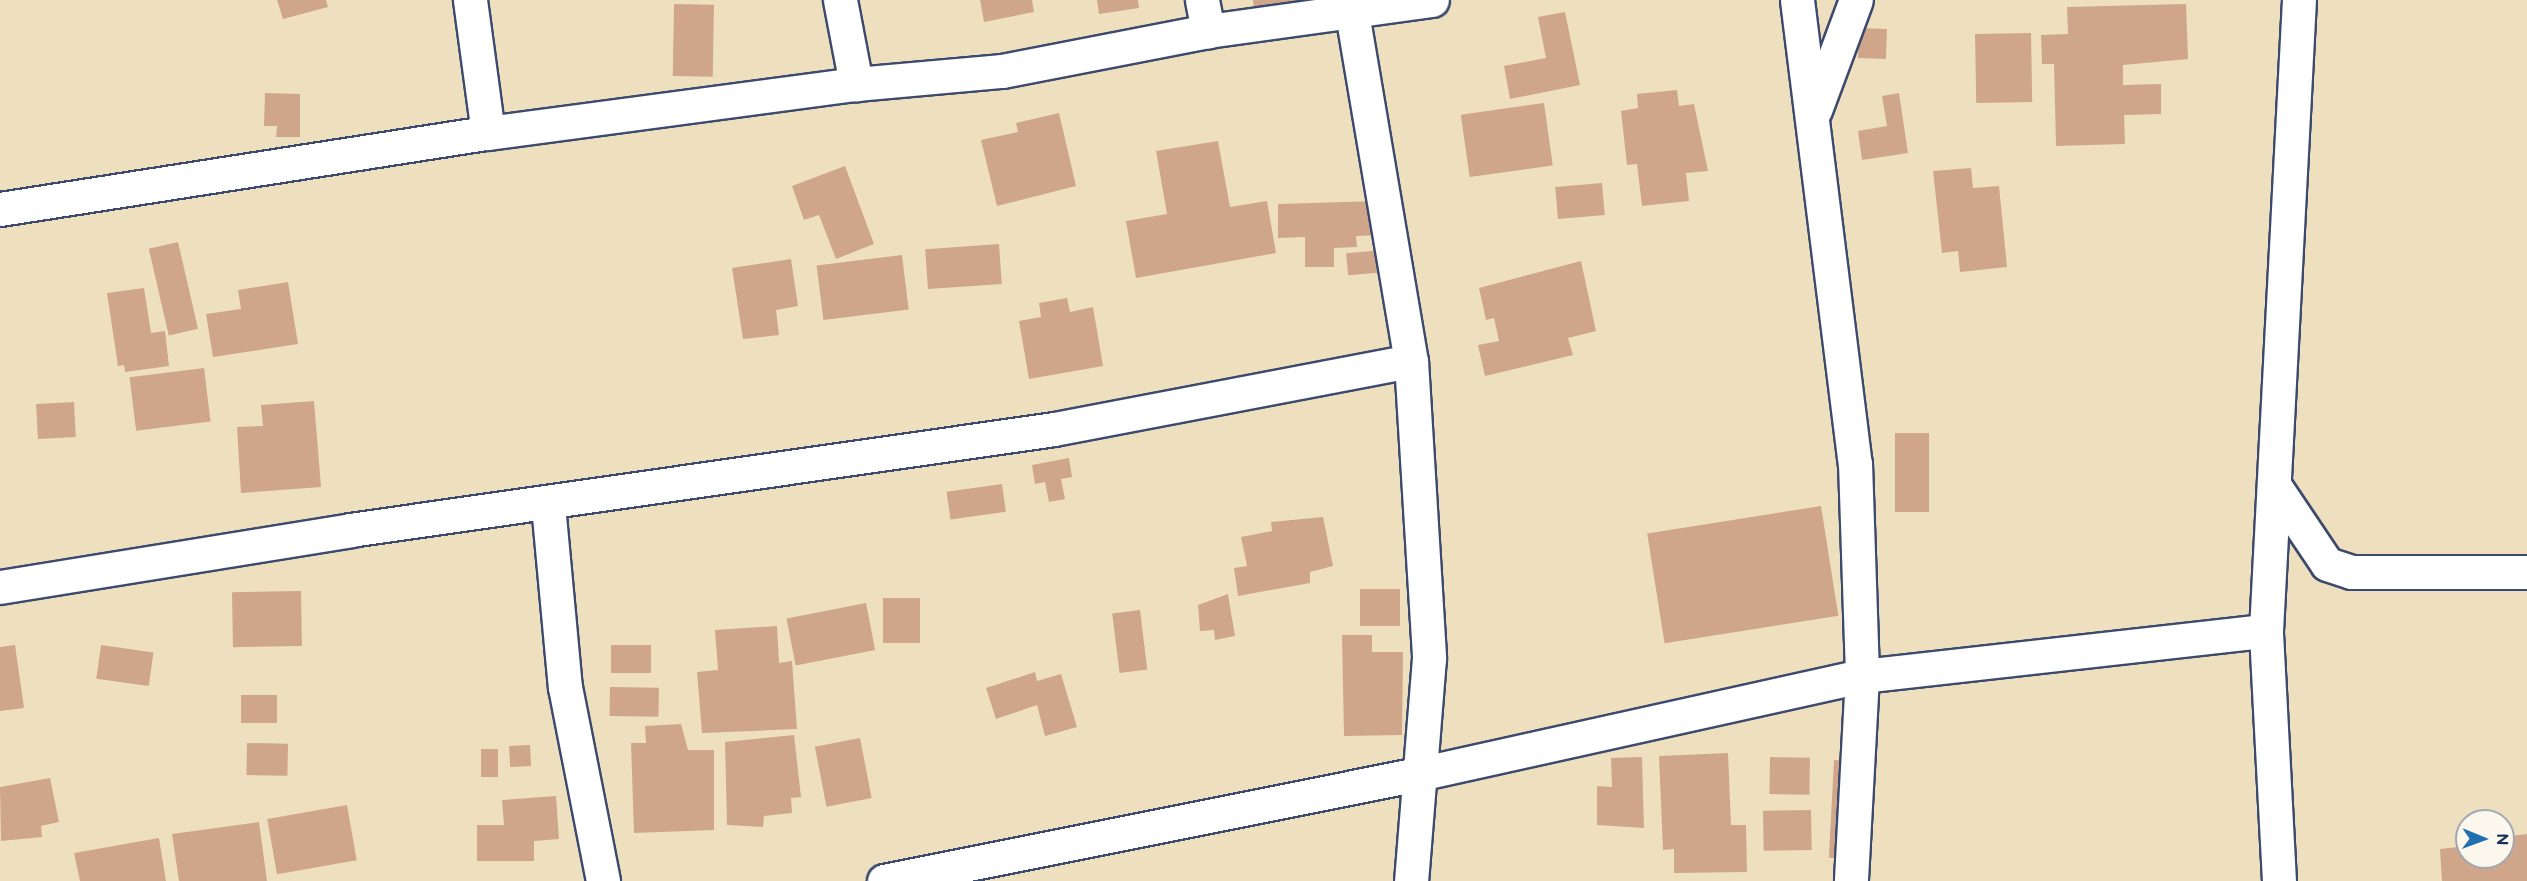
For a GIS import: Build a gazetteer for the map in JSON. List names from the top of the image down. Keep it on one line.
{"north":"right"}
